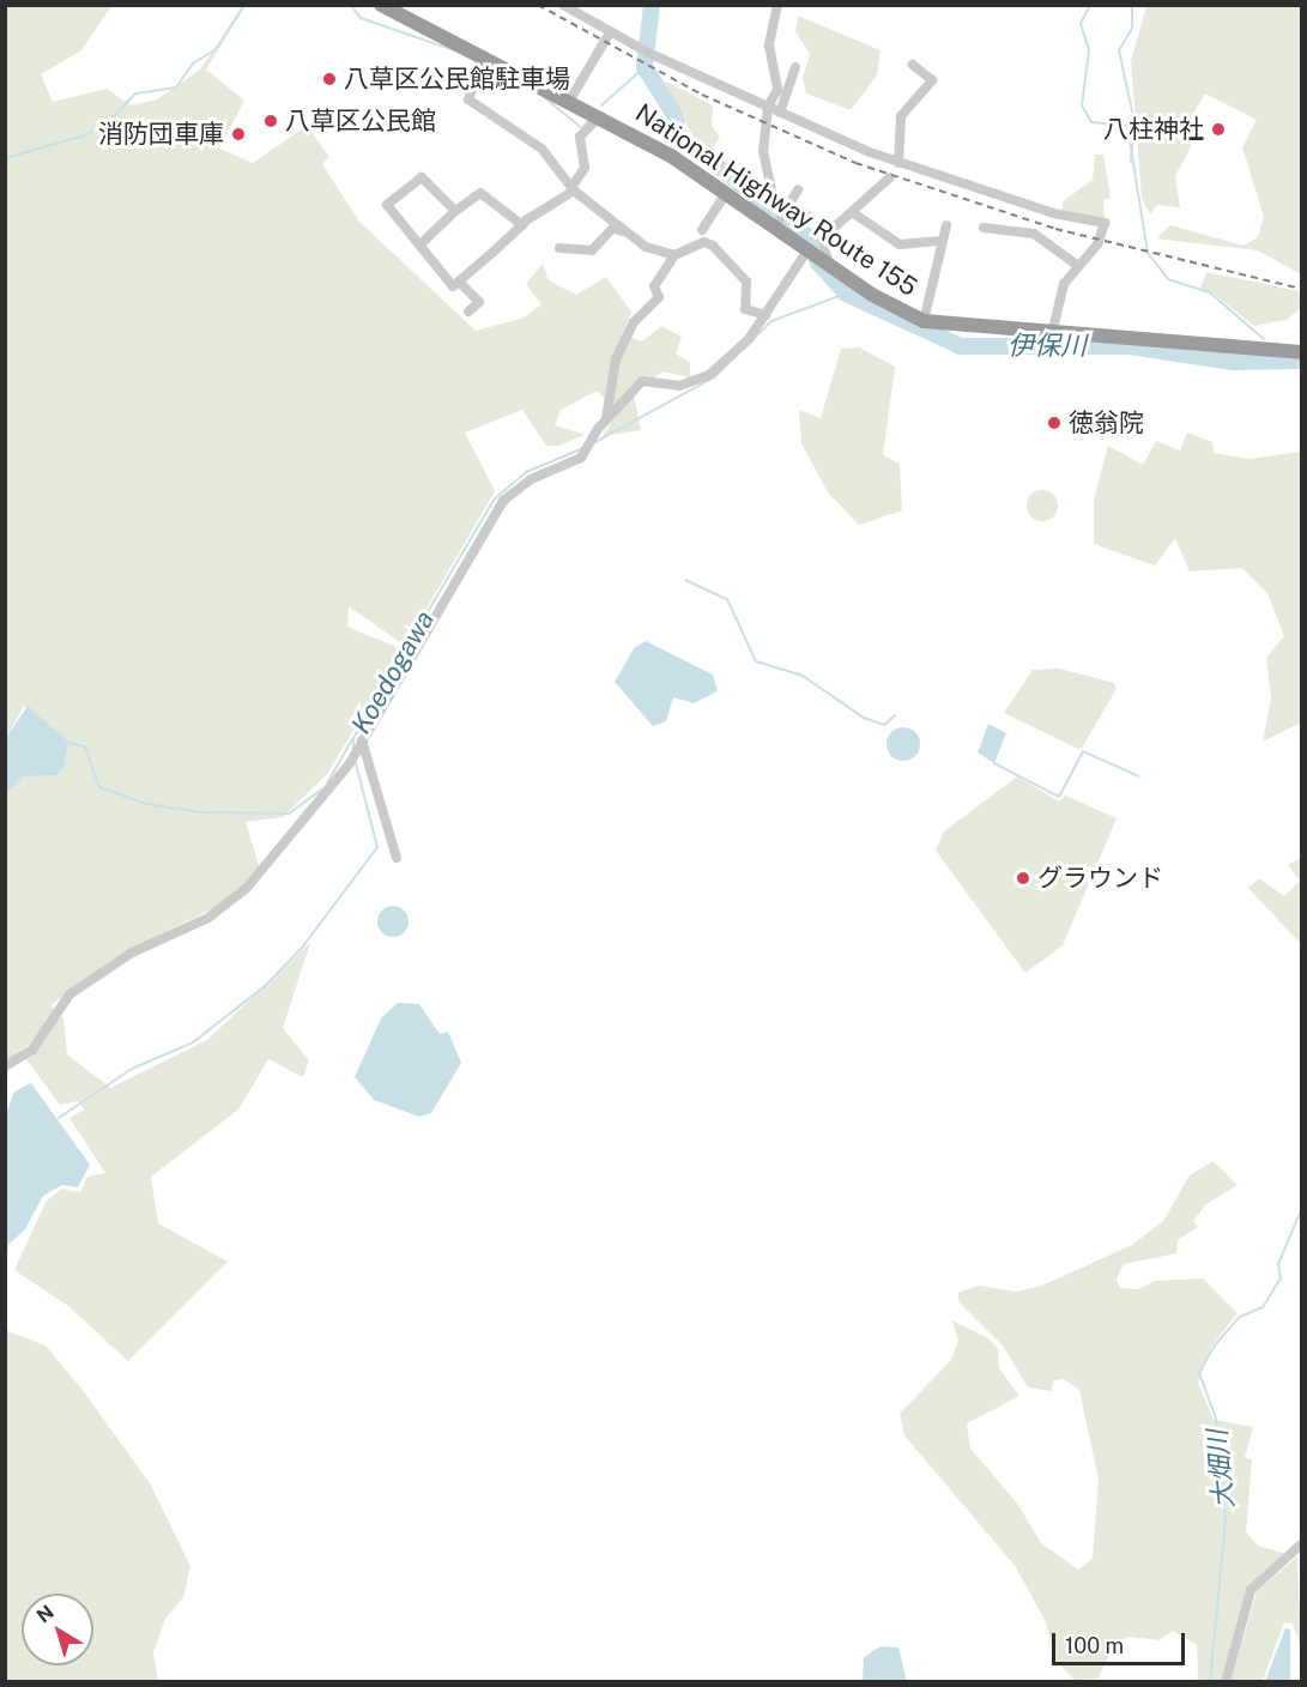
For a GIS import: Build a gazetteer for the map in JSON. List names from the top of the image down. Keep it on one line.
{"streets":{"highway":["National Highway Route 155"]},"water":["伊保川","Koedogawa","大畑川"],"places":["八草区公民館駐車場","八草区公民館","八柱神社","消防団車庫","徳翁院","グラウンド"],"scale_bar":"100 m","north":"top left"}
